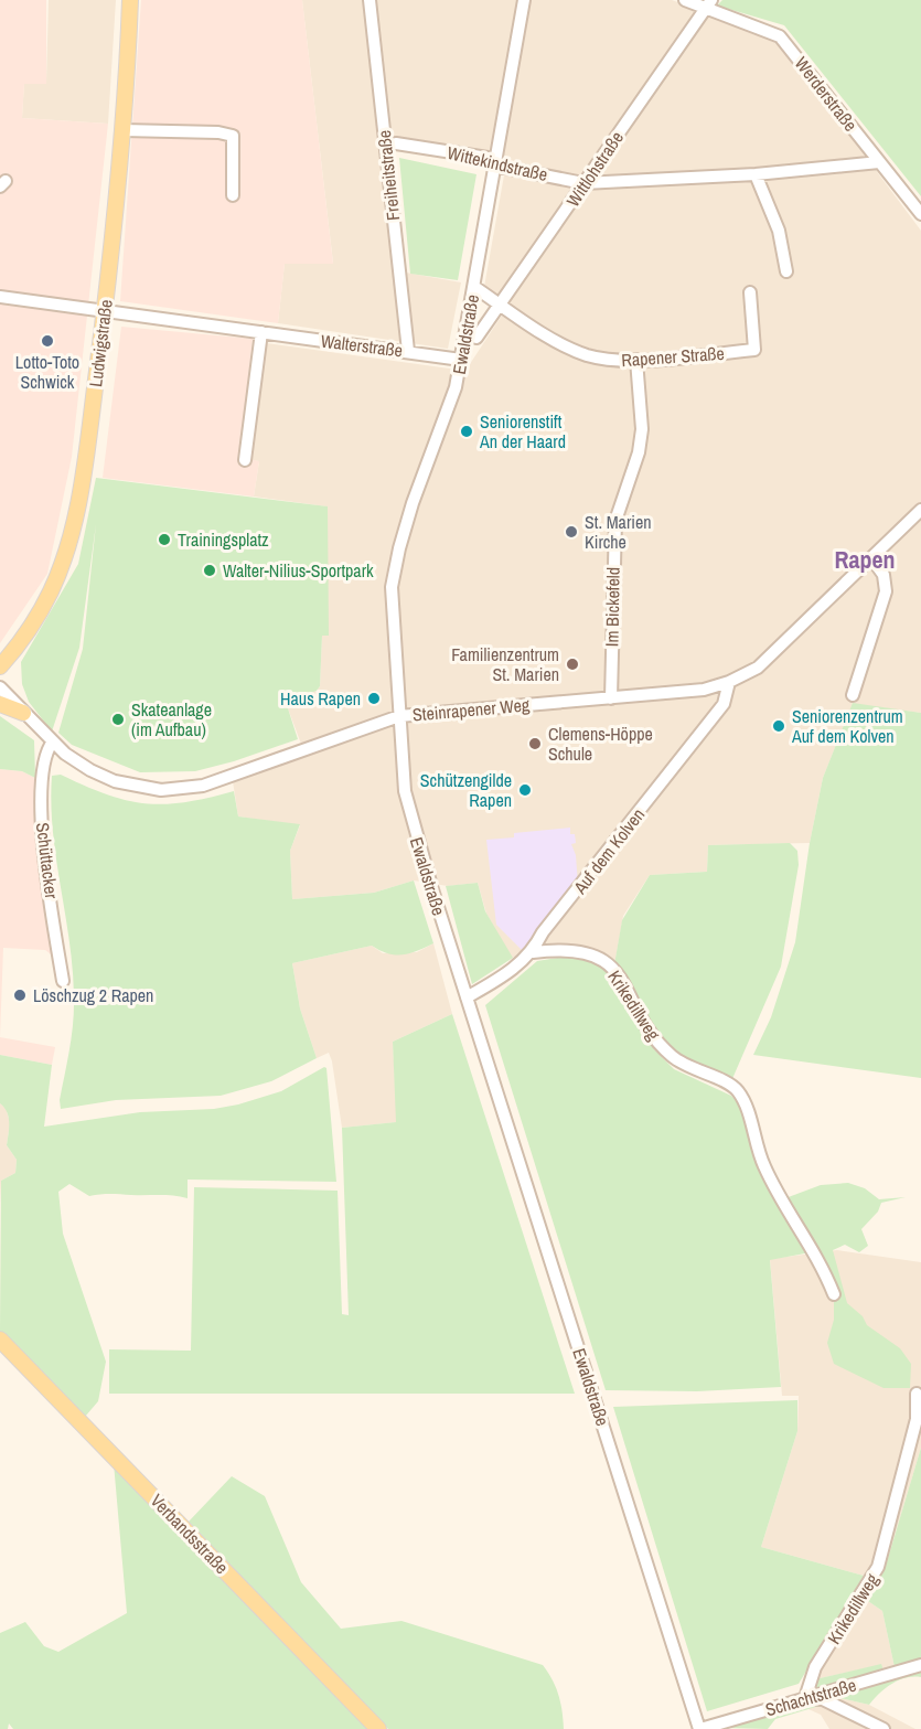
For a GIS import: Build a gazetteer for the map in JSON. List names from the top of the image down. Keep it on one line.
{"streets":{"main road":["Ludwigstraße","Verbandsstraße"],"street":["Werderstraße","Wittekindstraße","Wittlohstraße","Freiheitstraße","Ewaldstraße","Walterstraße","Rapener Straße","Im Bickefeld","Steinrapener Weg","Auf dem Kolven","Schüttacker","Krikedillweg","Schachtstraße"]},"crossings":[["Werderstraße","Wittekindstraße"],["Werderstraße","Wittlohstraße"],["Wittekindstraße","Wittlohstraße"],["Wittekindstraße","Ewaldstraße"],["Wittlohstraße","Rapener Straße"],["Freiheitstraße","Walterstraße"],["Ewaldstraße","Walterstraße"],["Ewaldstraße","Rapener Straße"],["Ewaldstraße","Steinrapener Weg"],["Ewaldstraße","Auf dem Kolven"],["Ewaldstraße","Schachtstraße"],["Ludwigstraße","Walterstraße"],["Rapener Straße","Im Bickefeld"],["Im Bickefeld","Steinrapener Weg"],["Steinrapener Weg","Auf dem Kolven"],["Steinrapener Weg","Schüttacker"],["Auf dem Kolven","Krikedillweg"],["Krikedillweg","Schachtstraße"]],"districts":["Rapen"],"places":["Lotto-Toto Schwick","Seniorenstift An der Haard","St. Marien Kirche","Trainingsplatz","Walter-Nilius-Sportpark","Familienzentrum St. Marien","Haus Rapen","Skateanlage (im Aufbau)","Seniorenzentrum Auf dem Kolven","Clemens-Höppe Schule","Schützengilde Rapen","Löschzug 2 Rapen"]}
